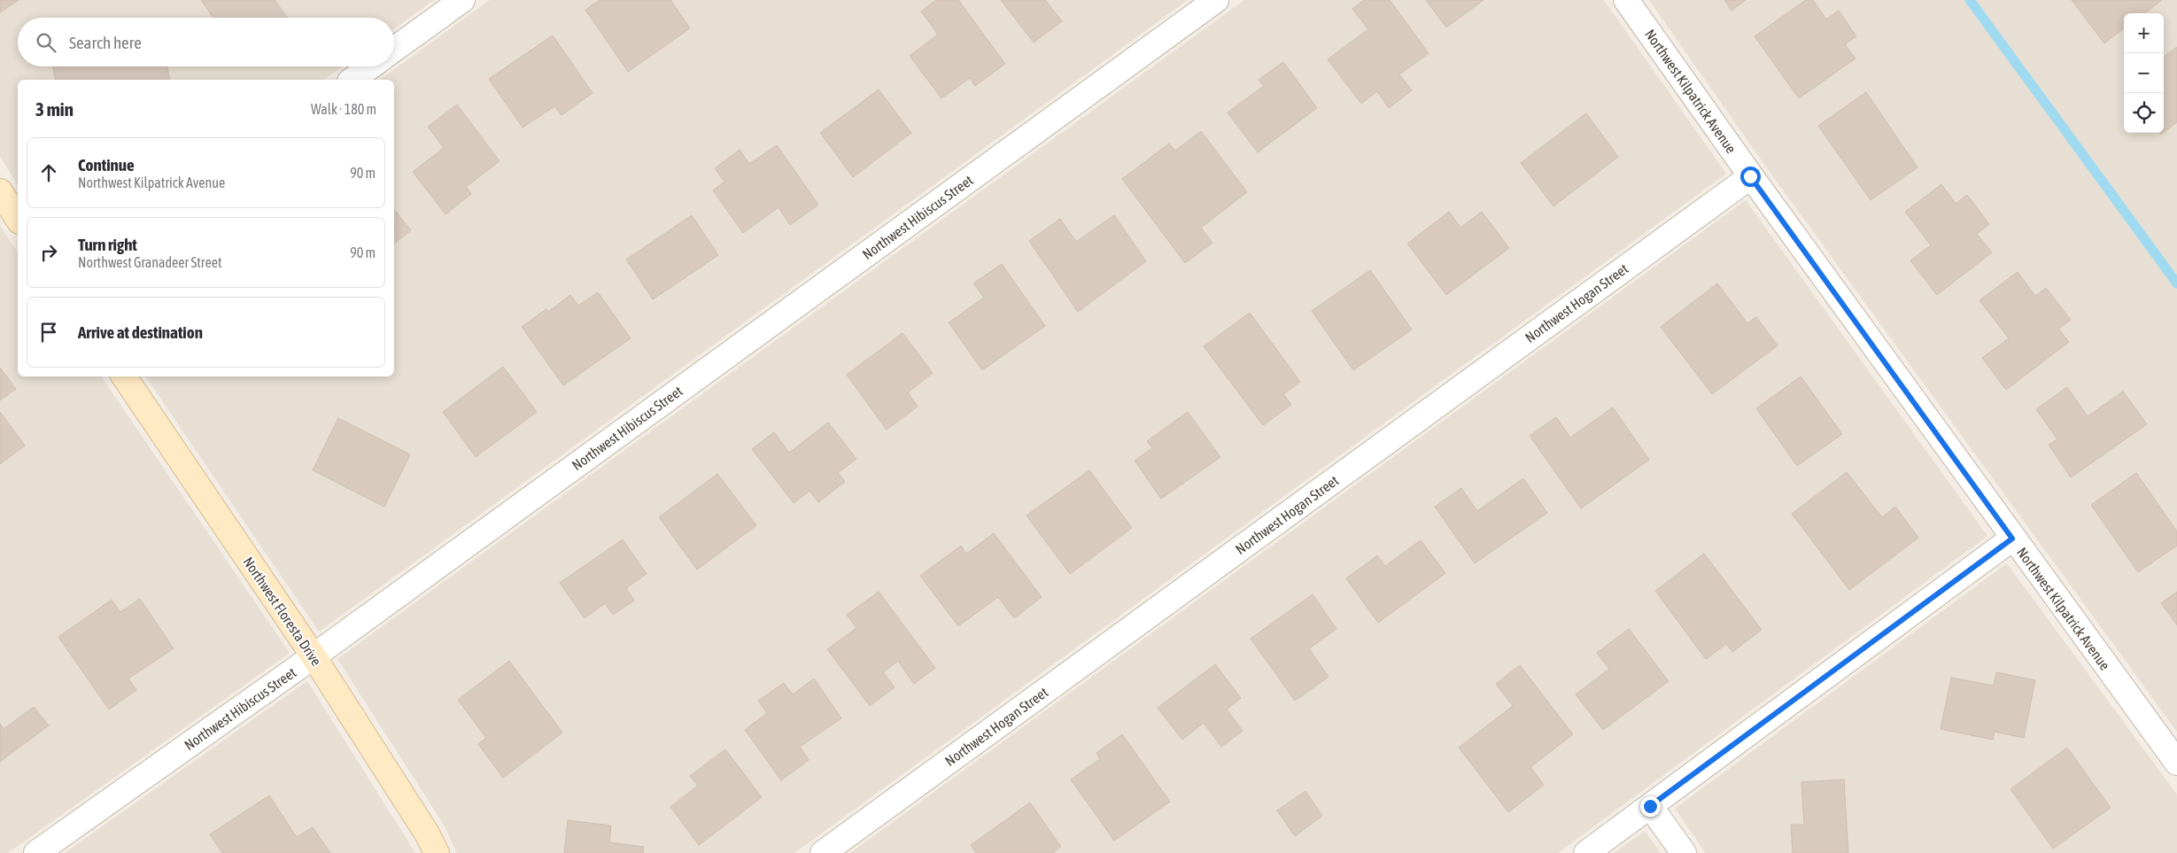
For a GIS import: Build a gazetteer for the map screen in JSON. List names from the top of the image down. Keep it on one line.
{"streets":{"street":["Northwest Kilpatrick Avenue","Northwest Hibiscus Street","Northwest Hogan Street","Northwest Floresta Drive"]},"crossings":[["Northwest Kilpatrick Avenue","Northwest Hogan Street"],["Northwest Hibiscus Street","Northwest Floresta Drive"]],"page":{"map_buttons":["+","−"],"search":"Search here","heading":["3 min","Walk · 180 m"],"list":[["Continue","Northwest Kilpatrick Avenue","90 m"],["Turn right","Northwest Granadeer Street","90 m"],"Arrive at destination"]}}
